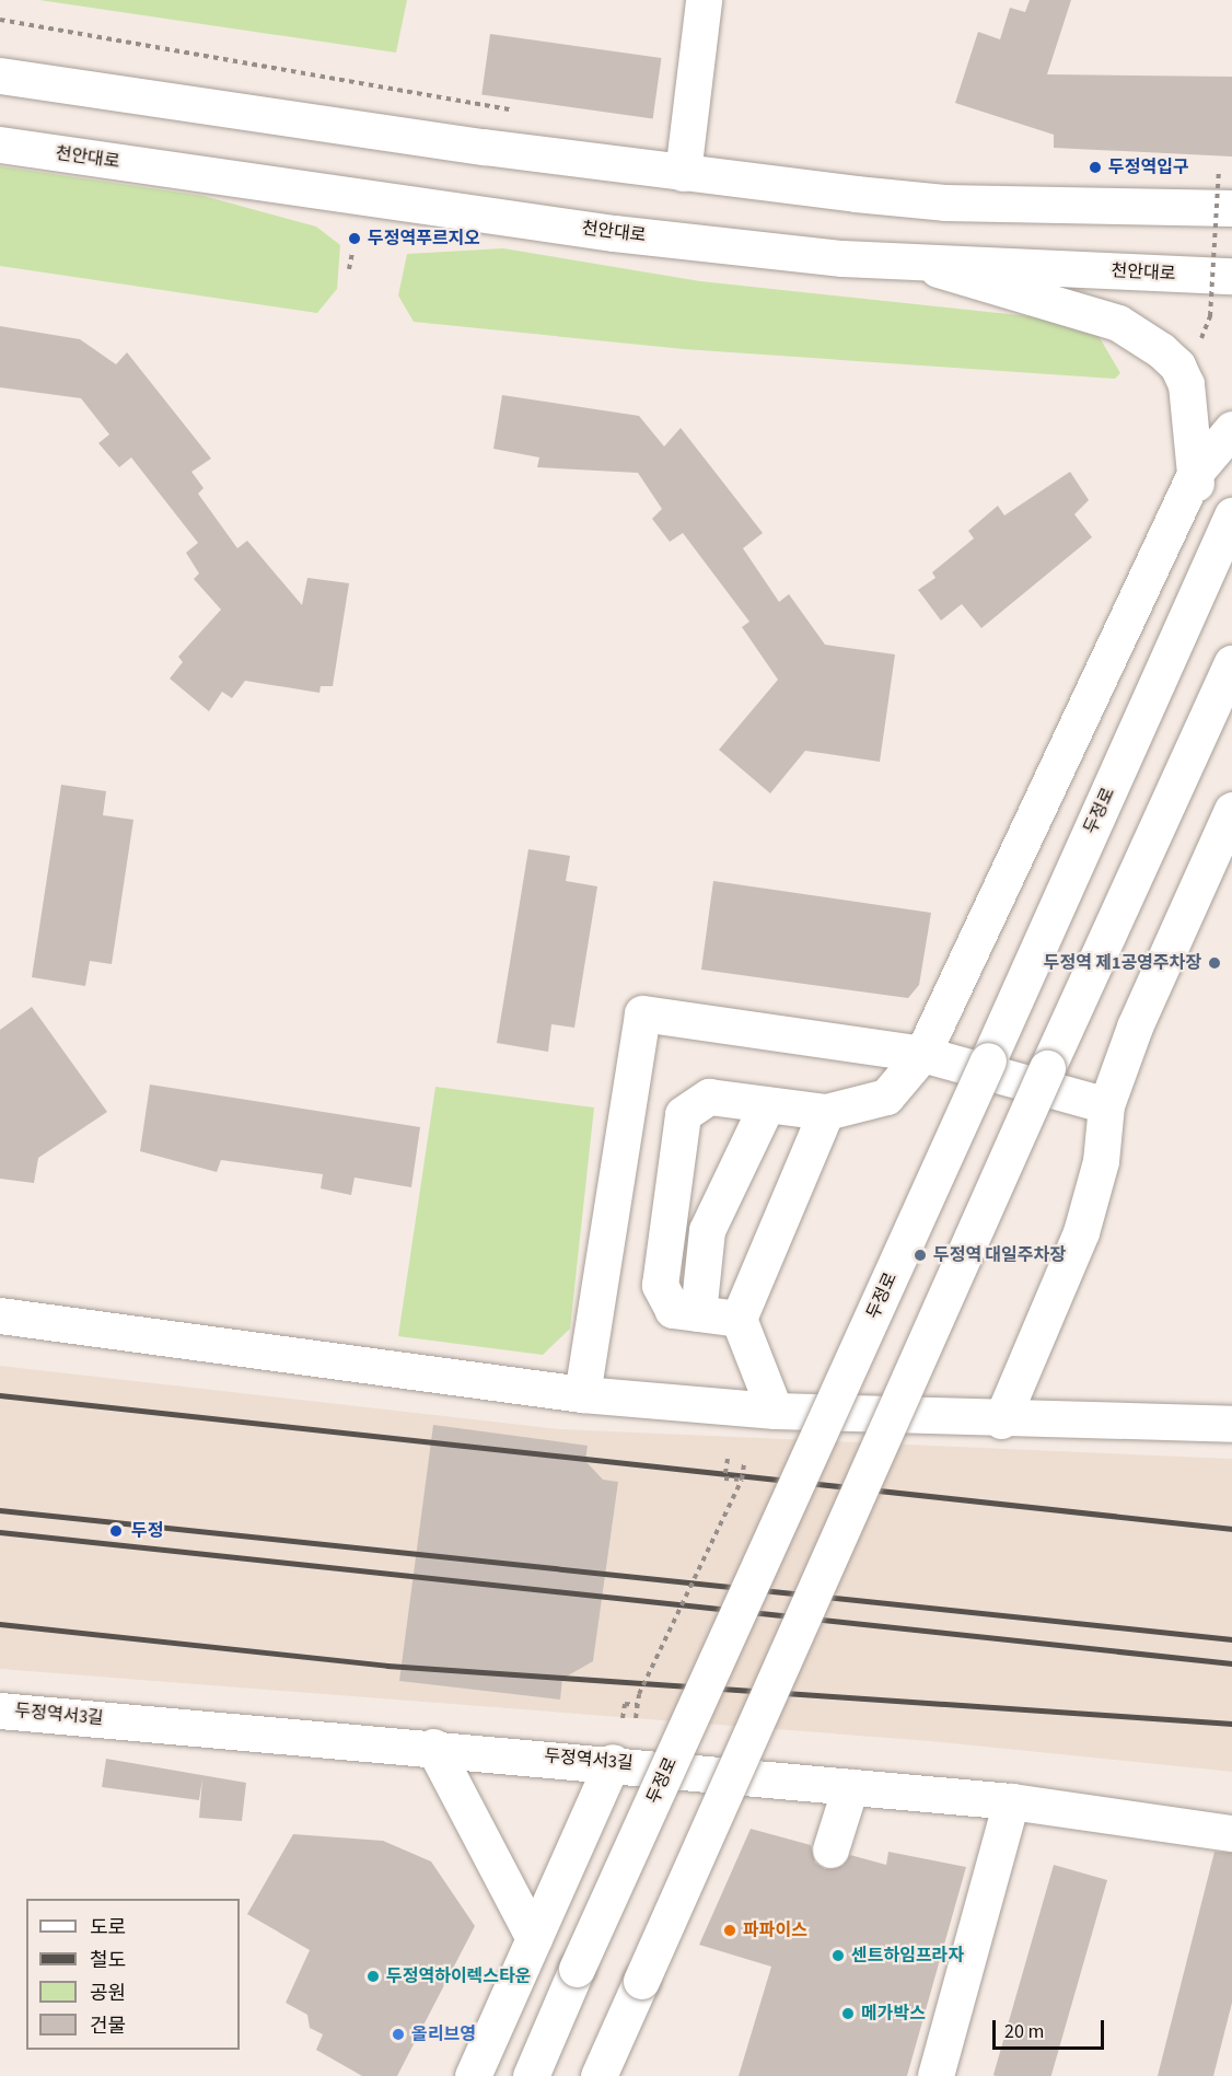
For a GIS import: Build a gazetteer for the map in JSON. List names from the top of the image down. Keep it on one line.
{"streets":{"street":["천안대로","두정로","두정역서3길"]},"places":["두정역입구","두정역푸르지오","두정역 제1공영주차장","두정역 대일주차장","두정","파파이스","센트하임프라자","두정역하이렉스타운","메가박스","올리브영"],"legend":["도로","철도","공원","건물"],"scale_bar":"20 m"}
